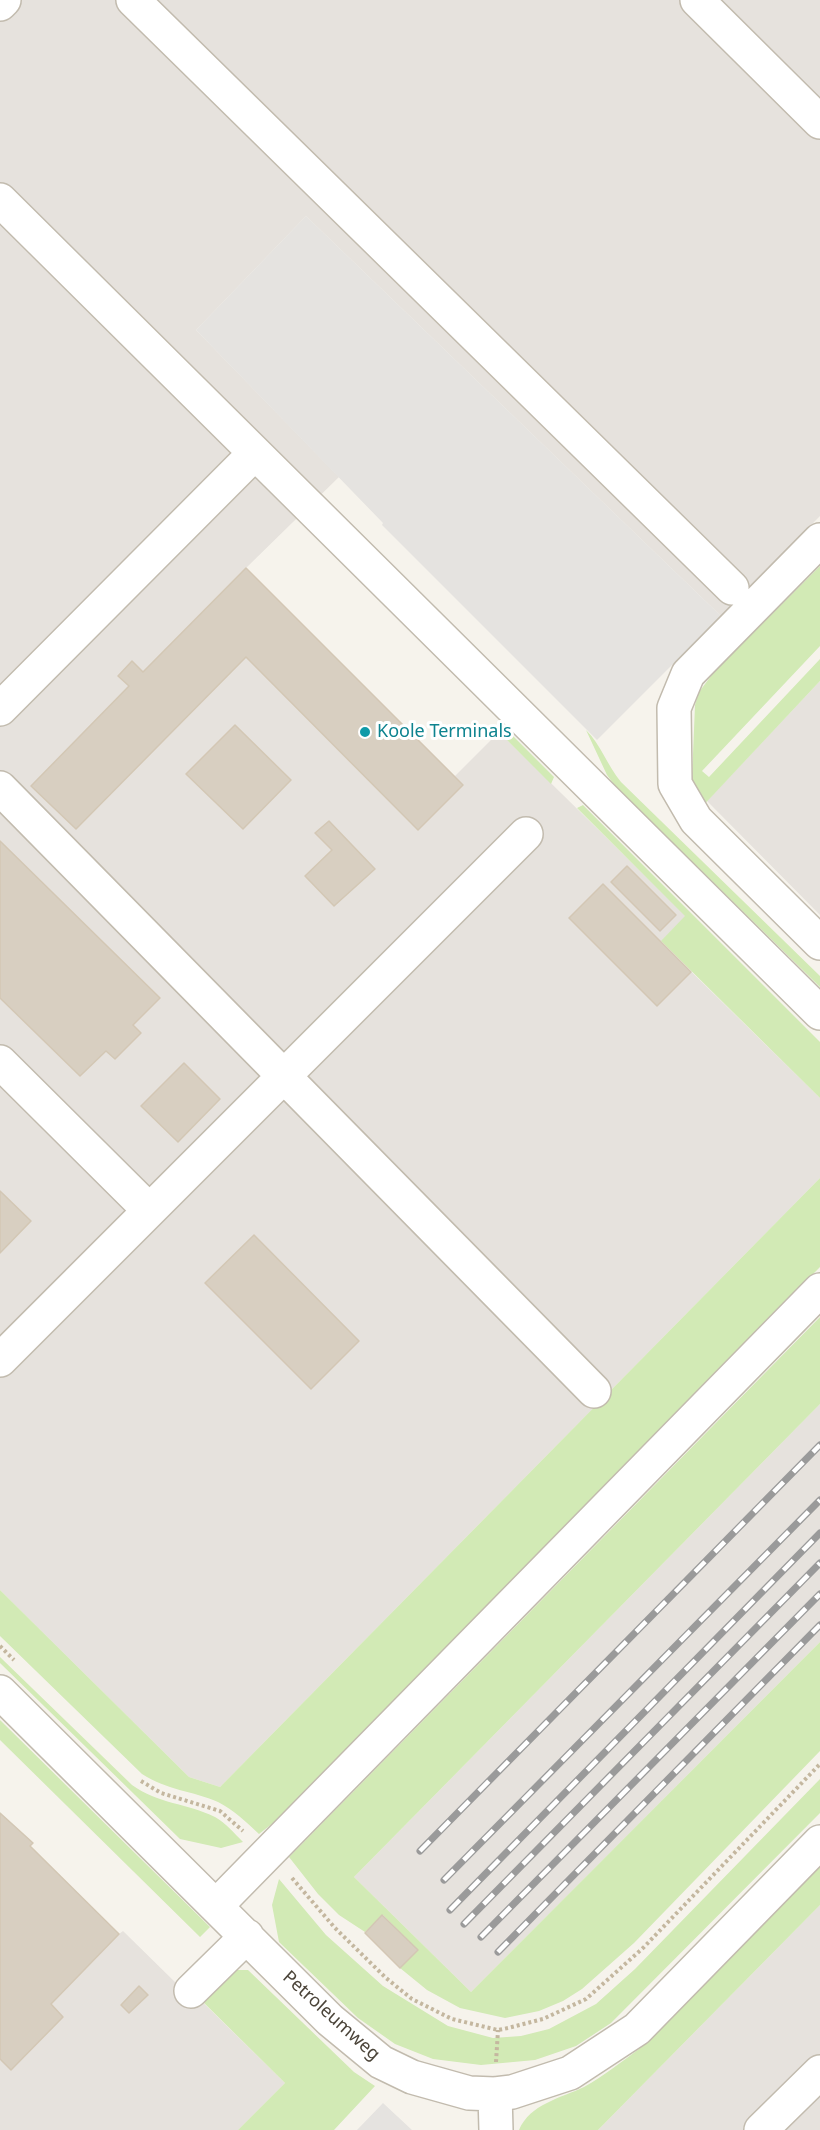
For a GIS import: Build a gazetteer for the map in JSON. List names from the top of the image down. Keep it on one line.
{"streets":{"street":["Petroleumweg"]},"places":["Koole Terminals"]}
